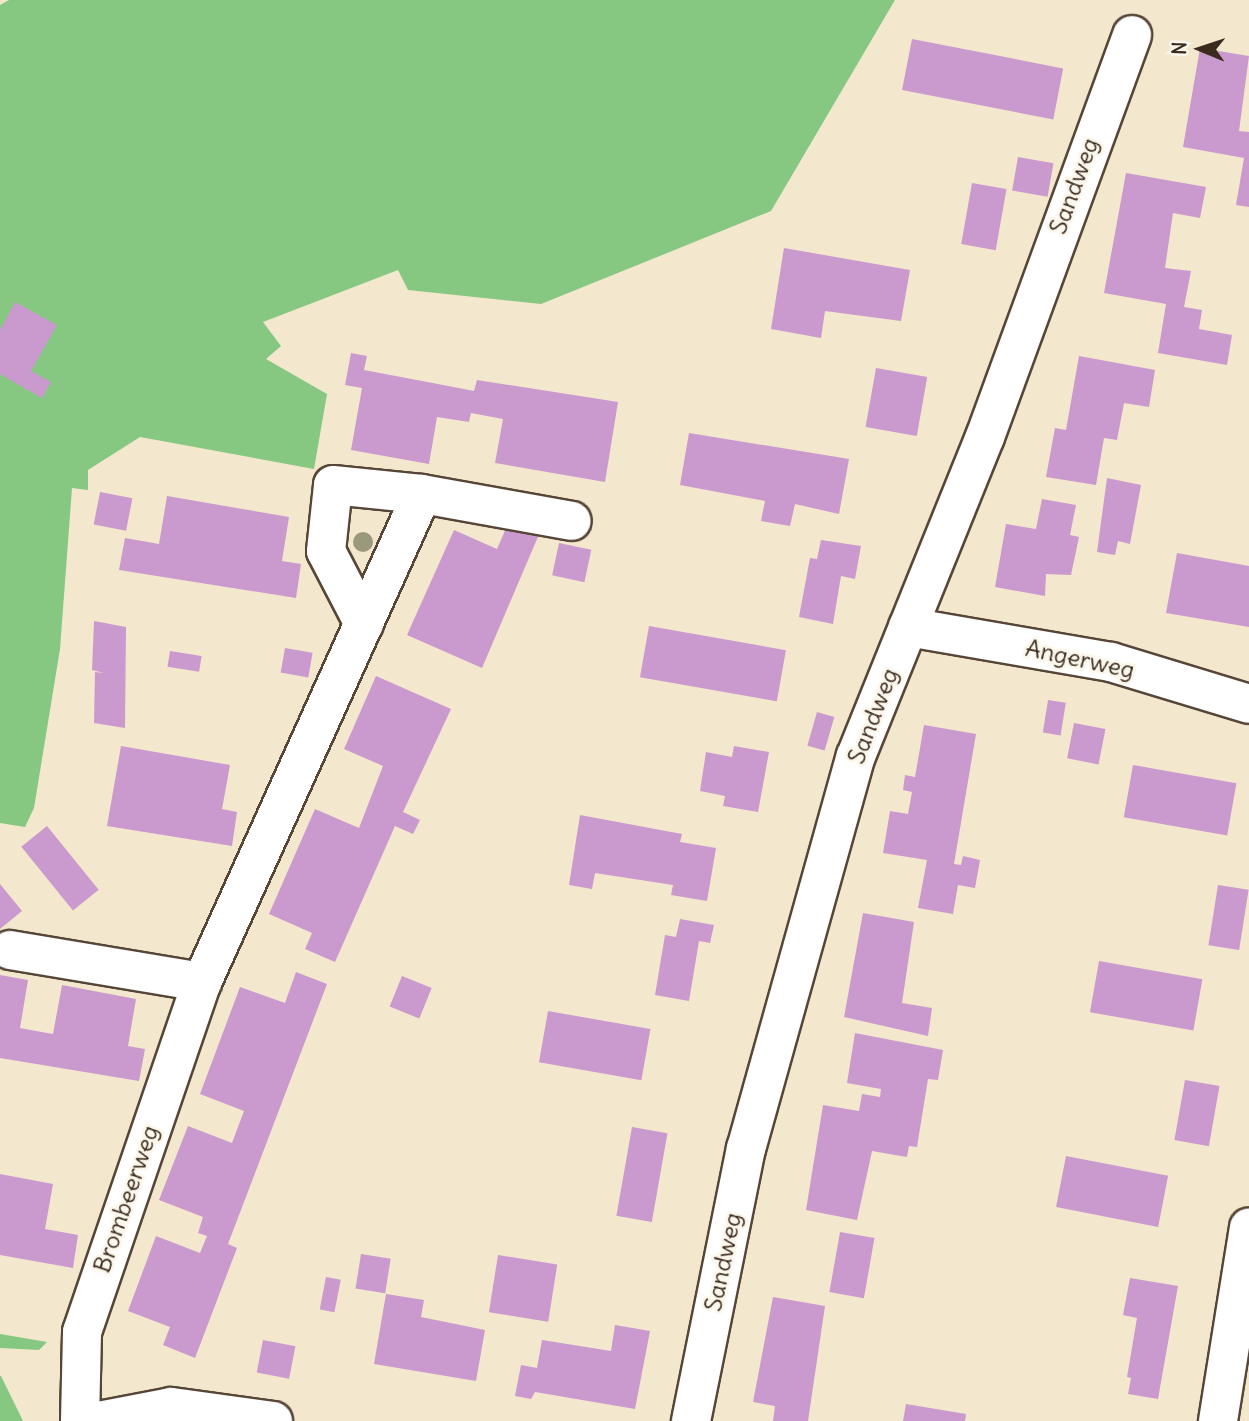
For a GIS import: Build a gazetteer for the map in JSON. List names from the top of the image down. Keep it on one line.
{"streets":{"street":["Sandweg","Angerweg","Brombeerweg"]},"crossings":[["Sandweg","Angerweg"]],"north":"left"}
